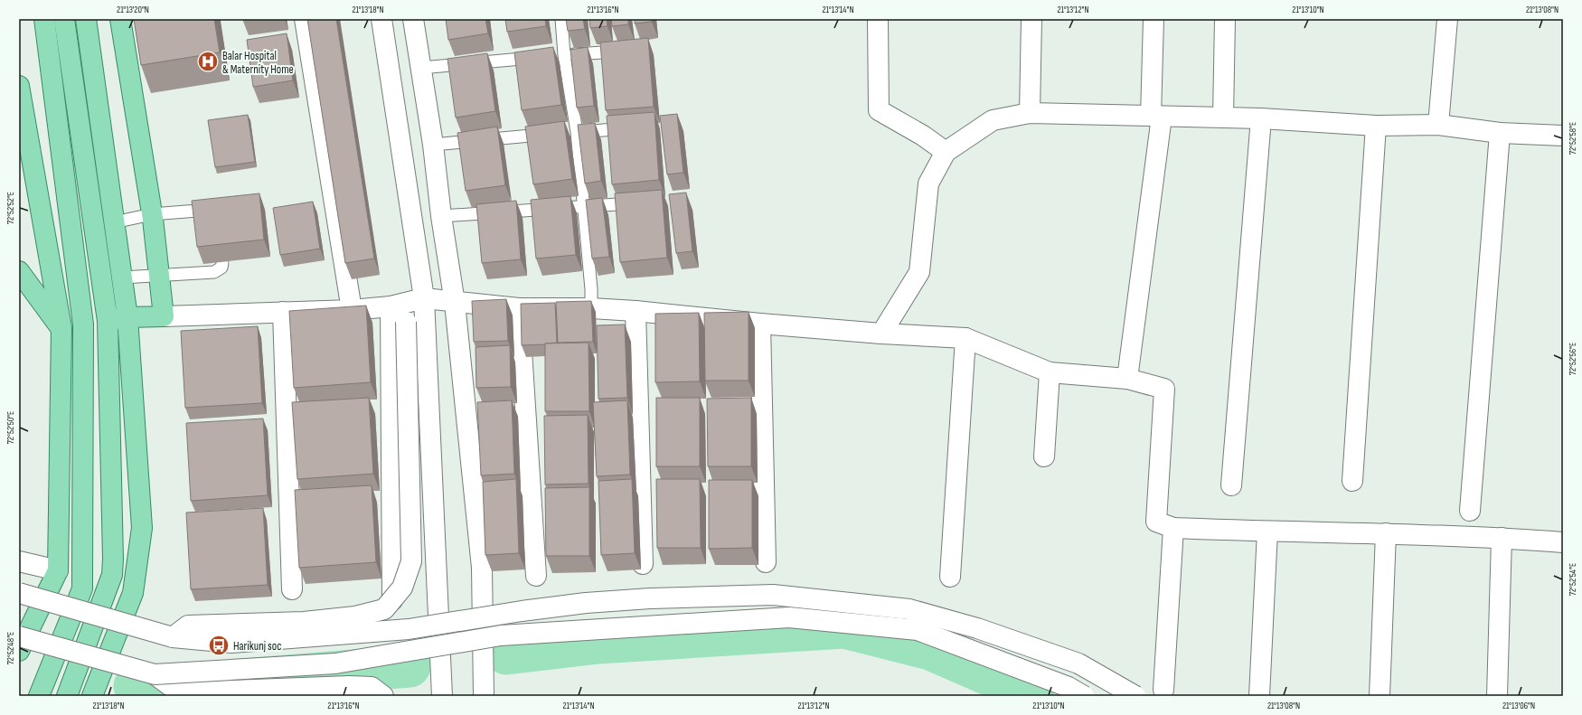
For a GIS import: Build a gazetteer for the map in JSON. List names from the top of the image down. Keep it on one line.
{"places":{"hospital":["Balar Hospital & Maternity Home"],"bus stop":["Harikunj soc"]},"coordinates":["21°13'20\"N","21°13'18\"N","21°13'16\"N","21°13'14\"N","21°13'12\"N","21°13'10\"N","21°13'08\"N","72°52'58\"E","72°52'52\"E","72°52'56\"E","72°52'50\"E","72°52'54\"E","72°52'48\"E","21°13'06\"N"]}
